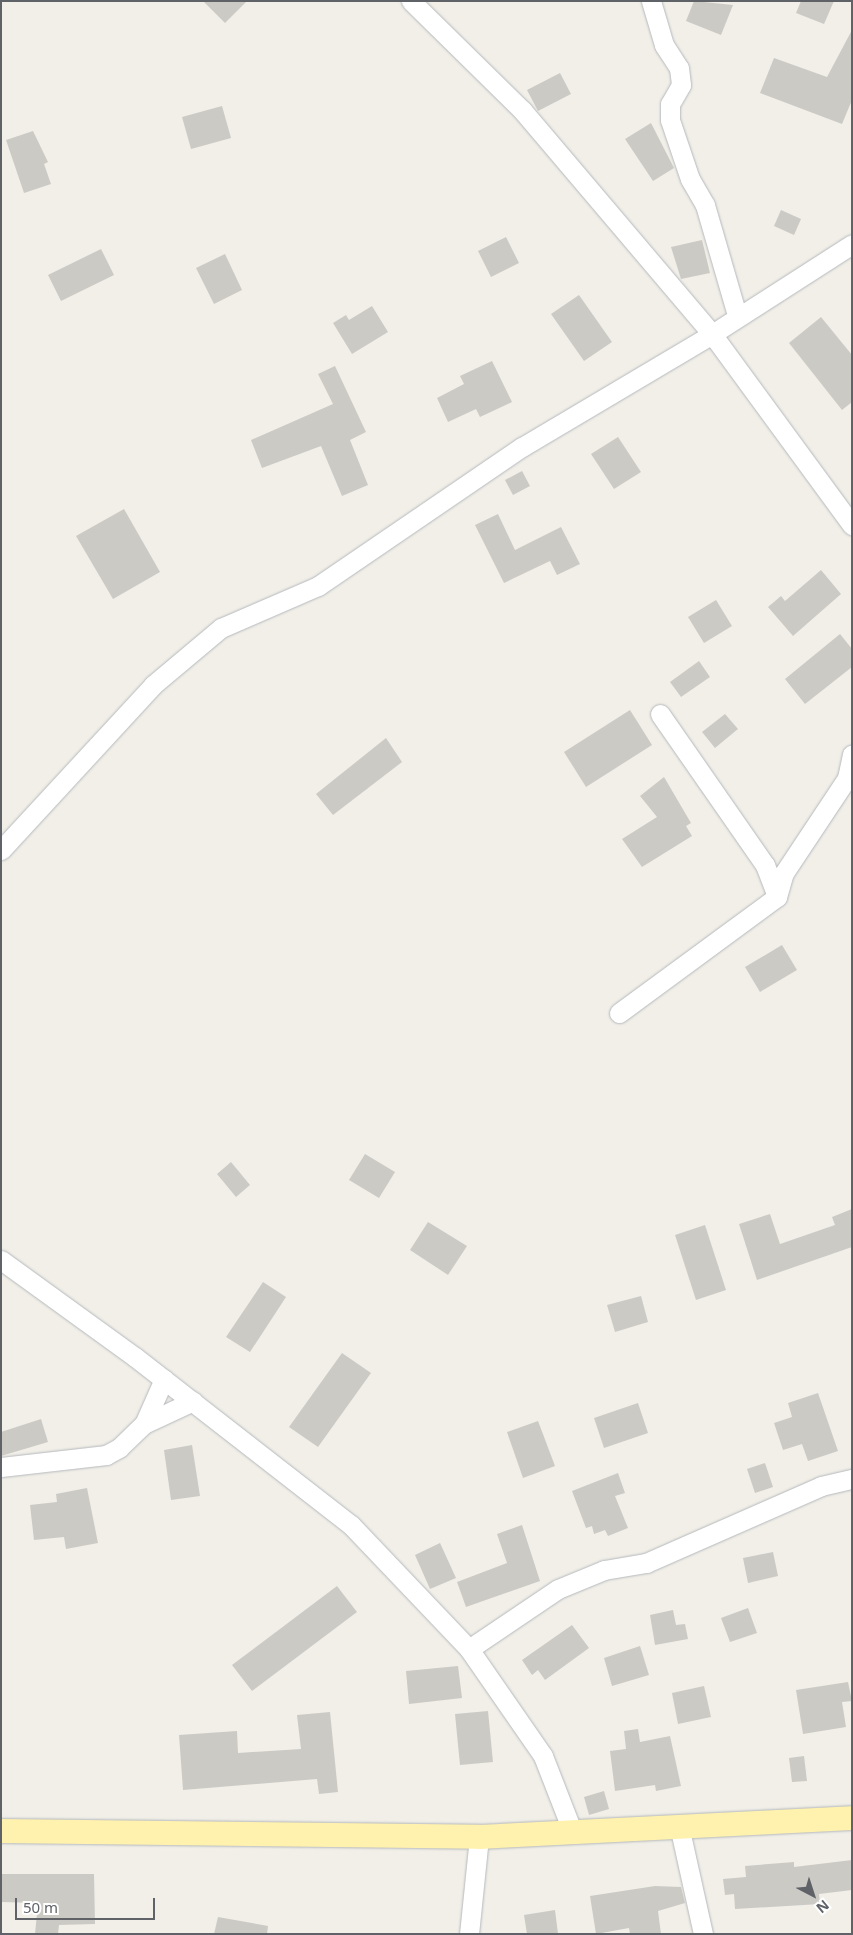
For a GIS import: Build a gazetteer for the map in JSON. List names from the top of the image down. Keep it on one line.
{"scale_bar":"50 m","north":"bottom right"}
